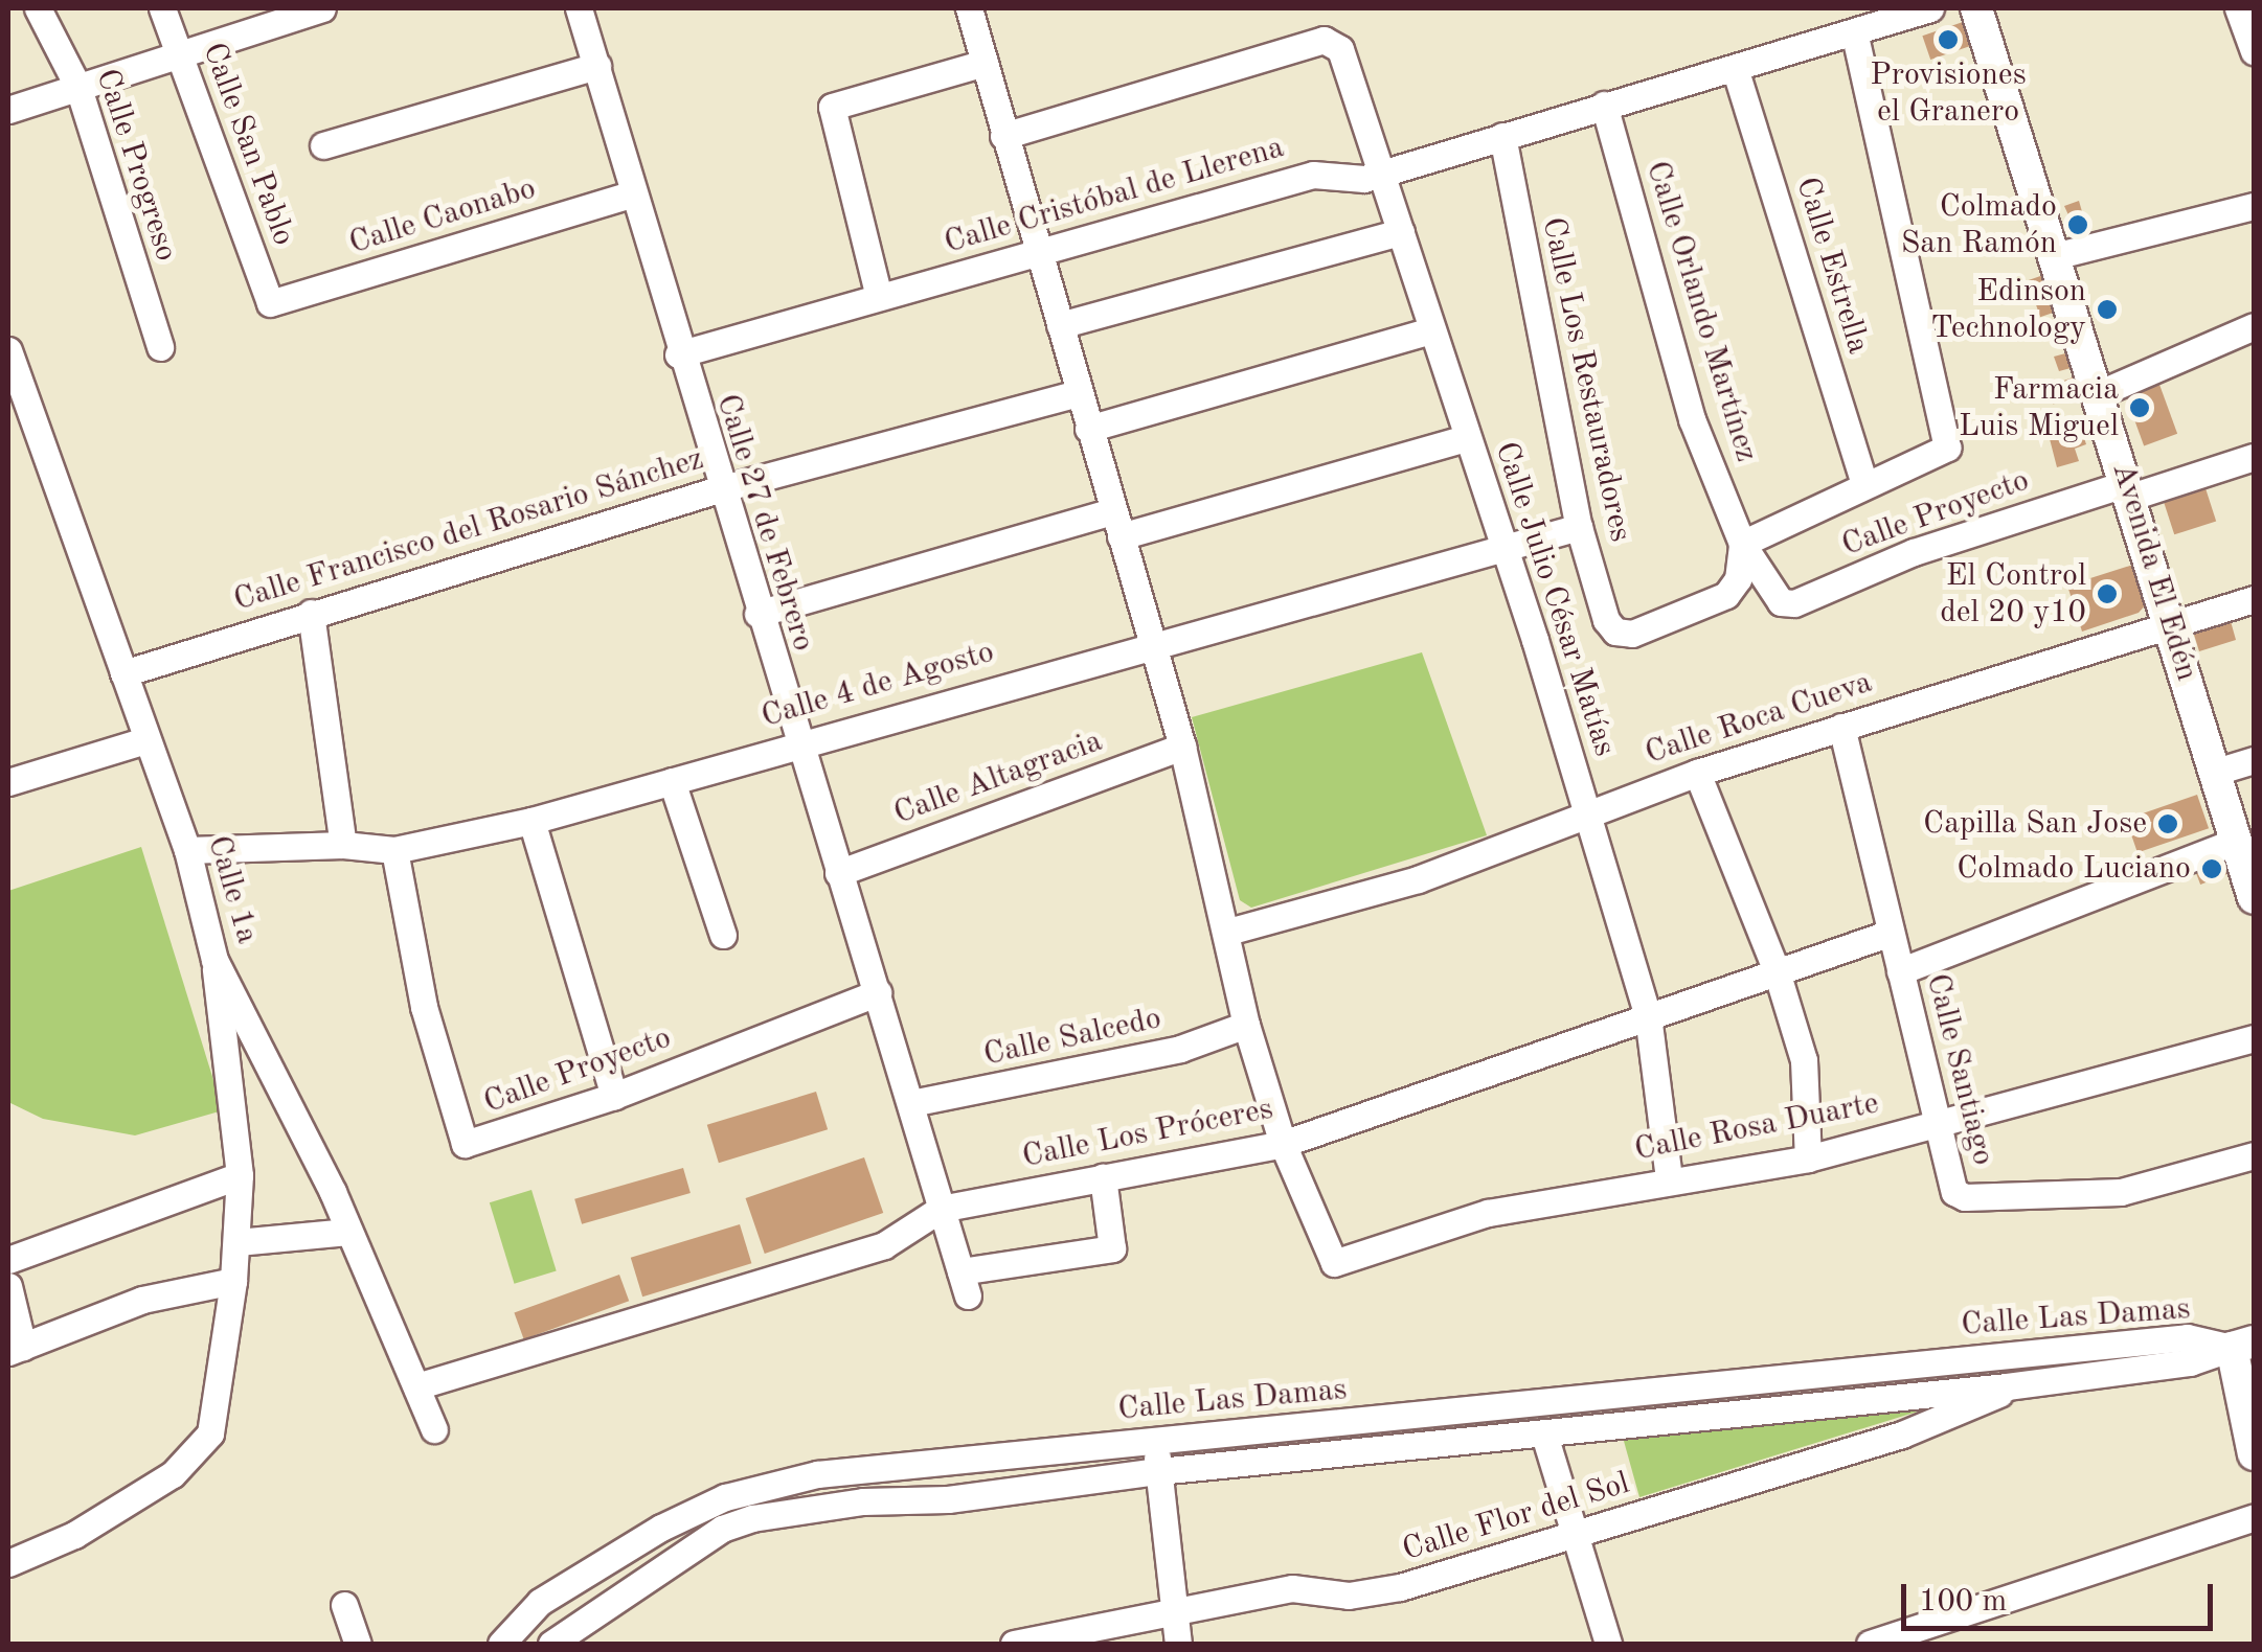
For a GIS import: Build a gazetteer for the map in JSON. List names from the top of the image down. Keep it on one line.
{"streets":{"street":["Calle San Pablo","Calle Progreso","Calle Cristóbal de Llerena","Calle Caonabo","Calle Estrella","Calle Orlando Martínez","Calle Los Restauradores","Calle Proyecto","Calle 27 de Febrero","Calle Francisco del Rosario Sánchez","Avenida El Edén","Calle Julio César Matías","Calle 4 de Agosto","Calle Roca Cueva","Calle Altagracia","Calle 1a","Calle Salcedo","Calle Santiago","Calle Rosa Duarte","Calle Los Próceres","Calle Las Damas","Calle Flor del Sol"]},"crossings":[["Calle San Pablo","Calle Caonabo"],["Calle Cristóbal de Llerena","Calle Estrella"],["Calle Cristóbal de Llerena","Calle Orlando Martínez"],["Calle Cristóbal de Llerena","Calle Los Restauradores"],["Calle Cristóbal de Llerena","Calle 27 de Febrero"],["Calle Cristóbal de Llerena","Calle Julio César Matías"],["Calle Caonabo","Calle 27 de Febrero"],["Calle Orlando Martínez","Calle Los Restauradores"],["Calle Orlando Martínez","Calle Proyecto"],["Calle Los Restauradores","Calle 4 de Agosto"],["Calle Proyecto","Calle 27 de Febrero"],["Calle Proyecto","Avenida El Edén"],["Calle Proyecto","Calle 4 de Agosto"],["Calle 27 de Febrero","Calle Francisco del Rosario Sánchez"],["Calle 27 de Febrero","Calle 4 de Agosto"],["Calle 27 de Febrero","Calle Altagracia"],["Calle 27 de Febrero","Calle Salcedo"],["Calle 27 de Febrero","Calle Los Próceres"],["Calle Francisco del Rosario Sánchez","Calle 1a"],["Avenida El Edén","Calle Roca Cueva"],["Calle Julio César Matías","Calle 4 de Agosto"],["Calle Julio César Matías","Calle Roca Cueva"],["Calle Julio César Matías","Calle Rosa Duarte"],["Calle Julio César Matías","Calle Los Próceres"],["Calle 4 de Agosto","Calle 1a"],["Calle Roca Cueva","Calle Santiago"],["Calle 1a","Calle Los Próceres"],["Calle Santiago","Calle Rosa Duarte"],["Calle Santiago","Calle Los Próceres"],["Calle Rosa Duarte","Calle Los Próceres"],["Calle Las Damas","Calle Flor del Sol"]],"places":["Provisiones el Granero","Colmado San Ramón","Edinson Technology","Farmacia Luis Miguel","El Control del 20 y10","Capilla San Jose","Colmado Luciano"],"scale_bar":"100 m"}
